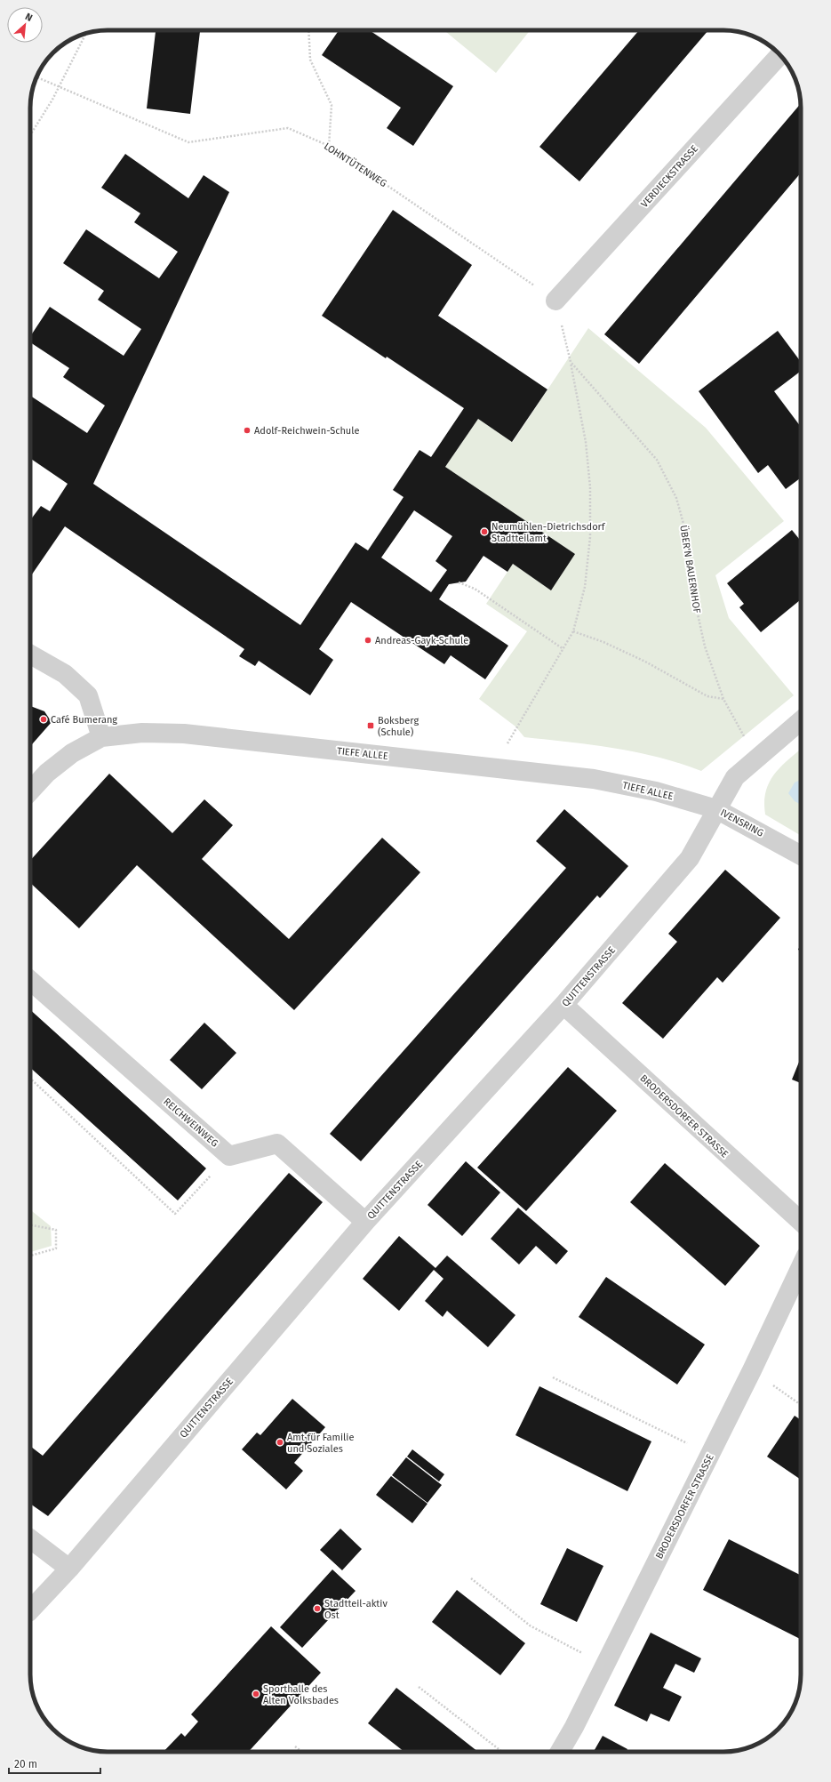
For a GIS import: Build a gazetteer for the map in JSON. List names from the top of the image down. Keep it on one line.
{"streets":{"street":["VERDIECKSTRASSE","TIEFE ALLEE","IVENSRING","QUITTENSTRASSE","BRODERSDORFER STRASSE","REICHWEINWEG"],"path":["LOHNTÜTENWEG","ÜBER'N BAUERNHOF"]},"crossings":[["LOHNTÜTENWEG","VERDIECKSTRASSE"],["LOHNTÜTENWEG","ÜBER'N BAUERNHOF"],["VERDIECKSTRASSE","ÜBER'N BAUERNHOF"],["ÜBER'N BAUERNHOF","IVENSRING"],["TIEFE ALLEE","IVENSRING"],["TIEFE ALLEE","QUITTENSTRASSE"],["IVENSRING","QUITTENSTRASSE"],["QUITTENSTRASSE","BRODERSDORFER STRASSE"]],"places":{"other":["Adolf-Reichwein-Schule","Neumühlen-Dietrichsdorf Stadtteilamt","Andreas-Gayk-Schule","Café Bumerang","Amt für Familie und Soziales","Stadtteil-aktiv Ost","Sporthalle des Alten Volksbades"],"transit":["Boksberg (Schule)"]},"scale_bar":"20 m","north":"top right"}
